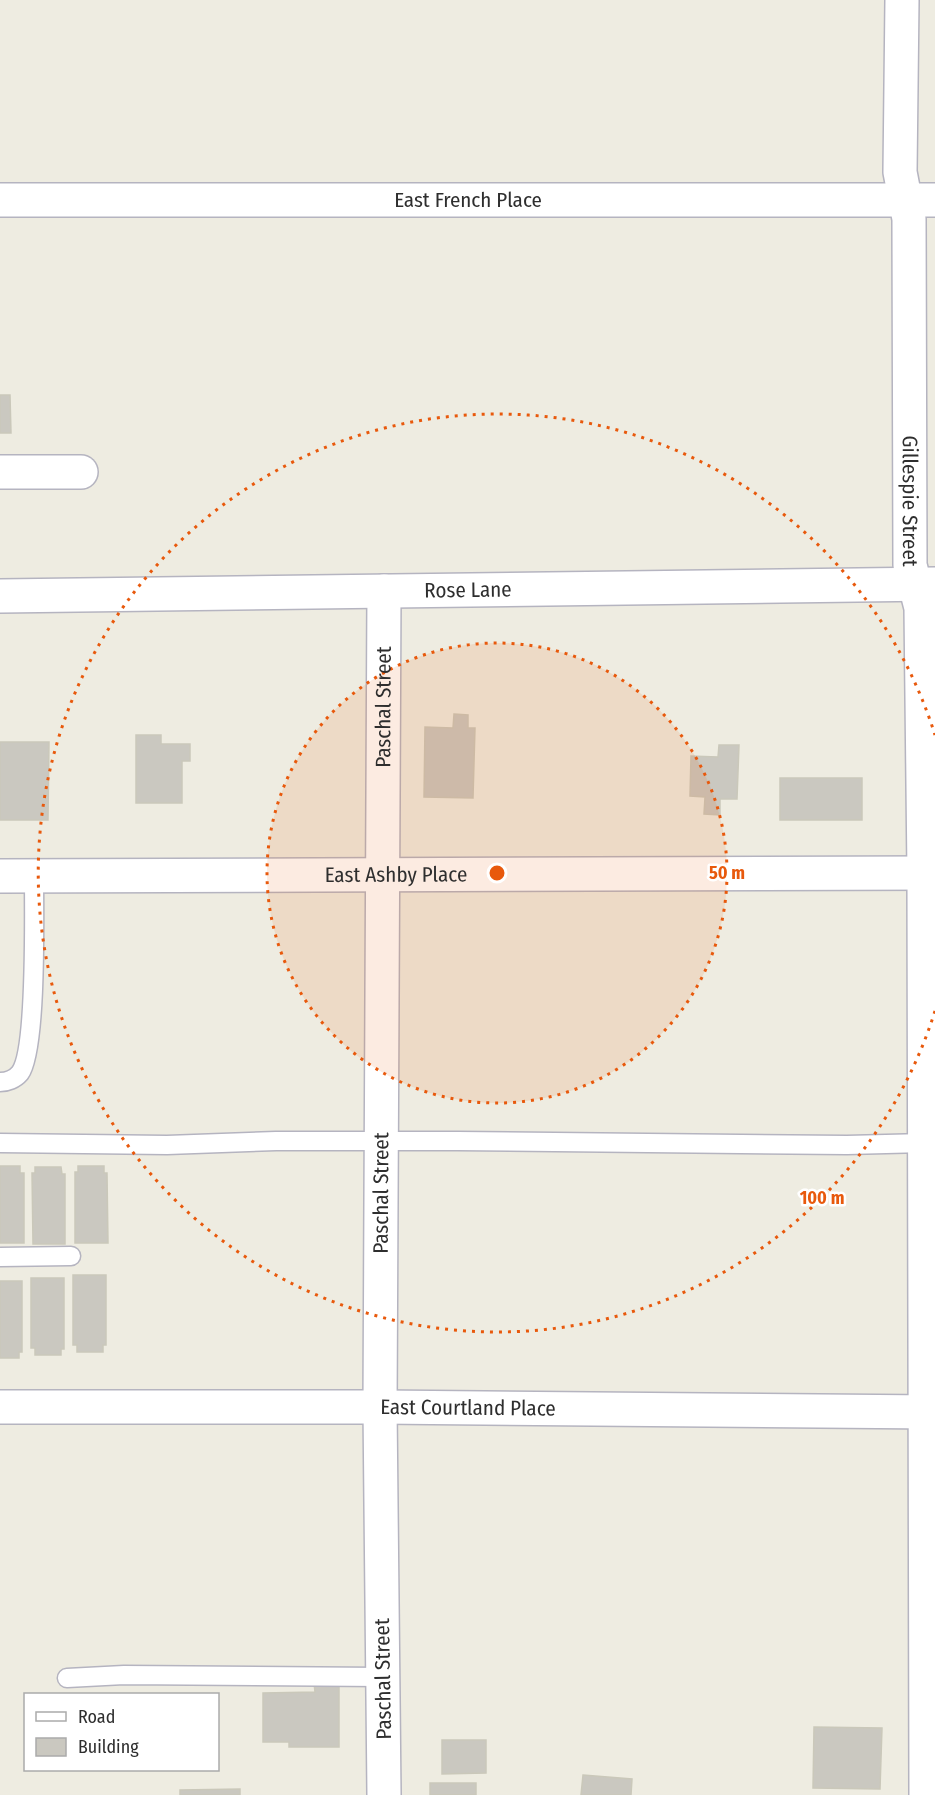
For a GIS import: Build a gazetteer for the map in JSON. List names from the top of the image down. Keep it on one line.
{"streets":{"street":["East French Place","Gillespie Street","Rose Lane","Paschal Street","East Ashby Place","East Courtland Place"]},"crossings":[["East French Place","Gillespie Street"],["Gillespie Street","Rose Lane"],["Gillespie Street","East Ashby Place"],["Gillespie Street","East Courtland Place"],["Rose Lane","Paschal Street"],["Paschal Street","East Ashby Place"],["Paschal Street","East Courtland Place"]],"legend":["Road","Building"],"rings":["50 m","100 m"]}
